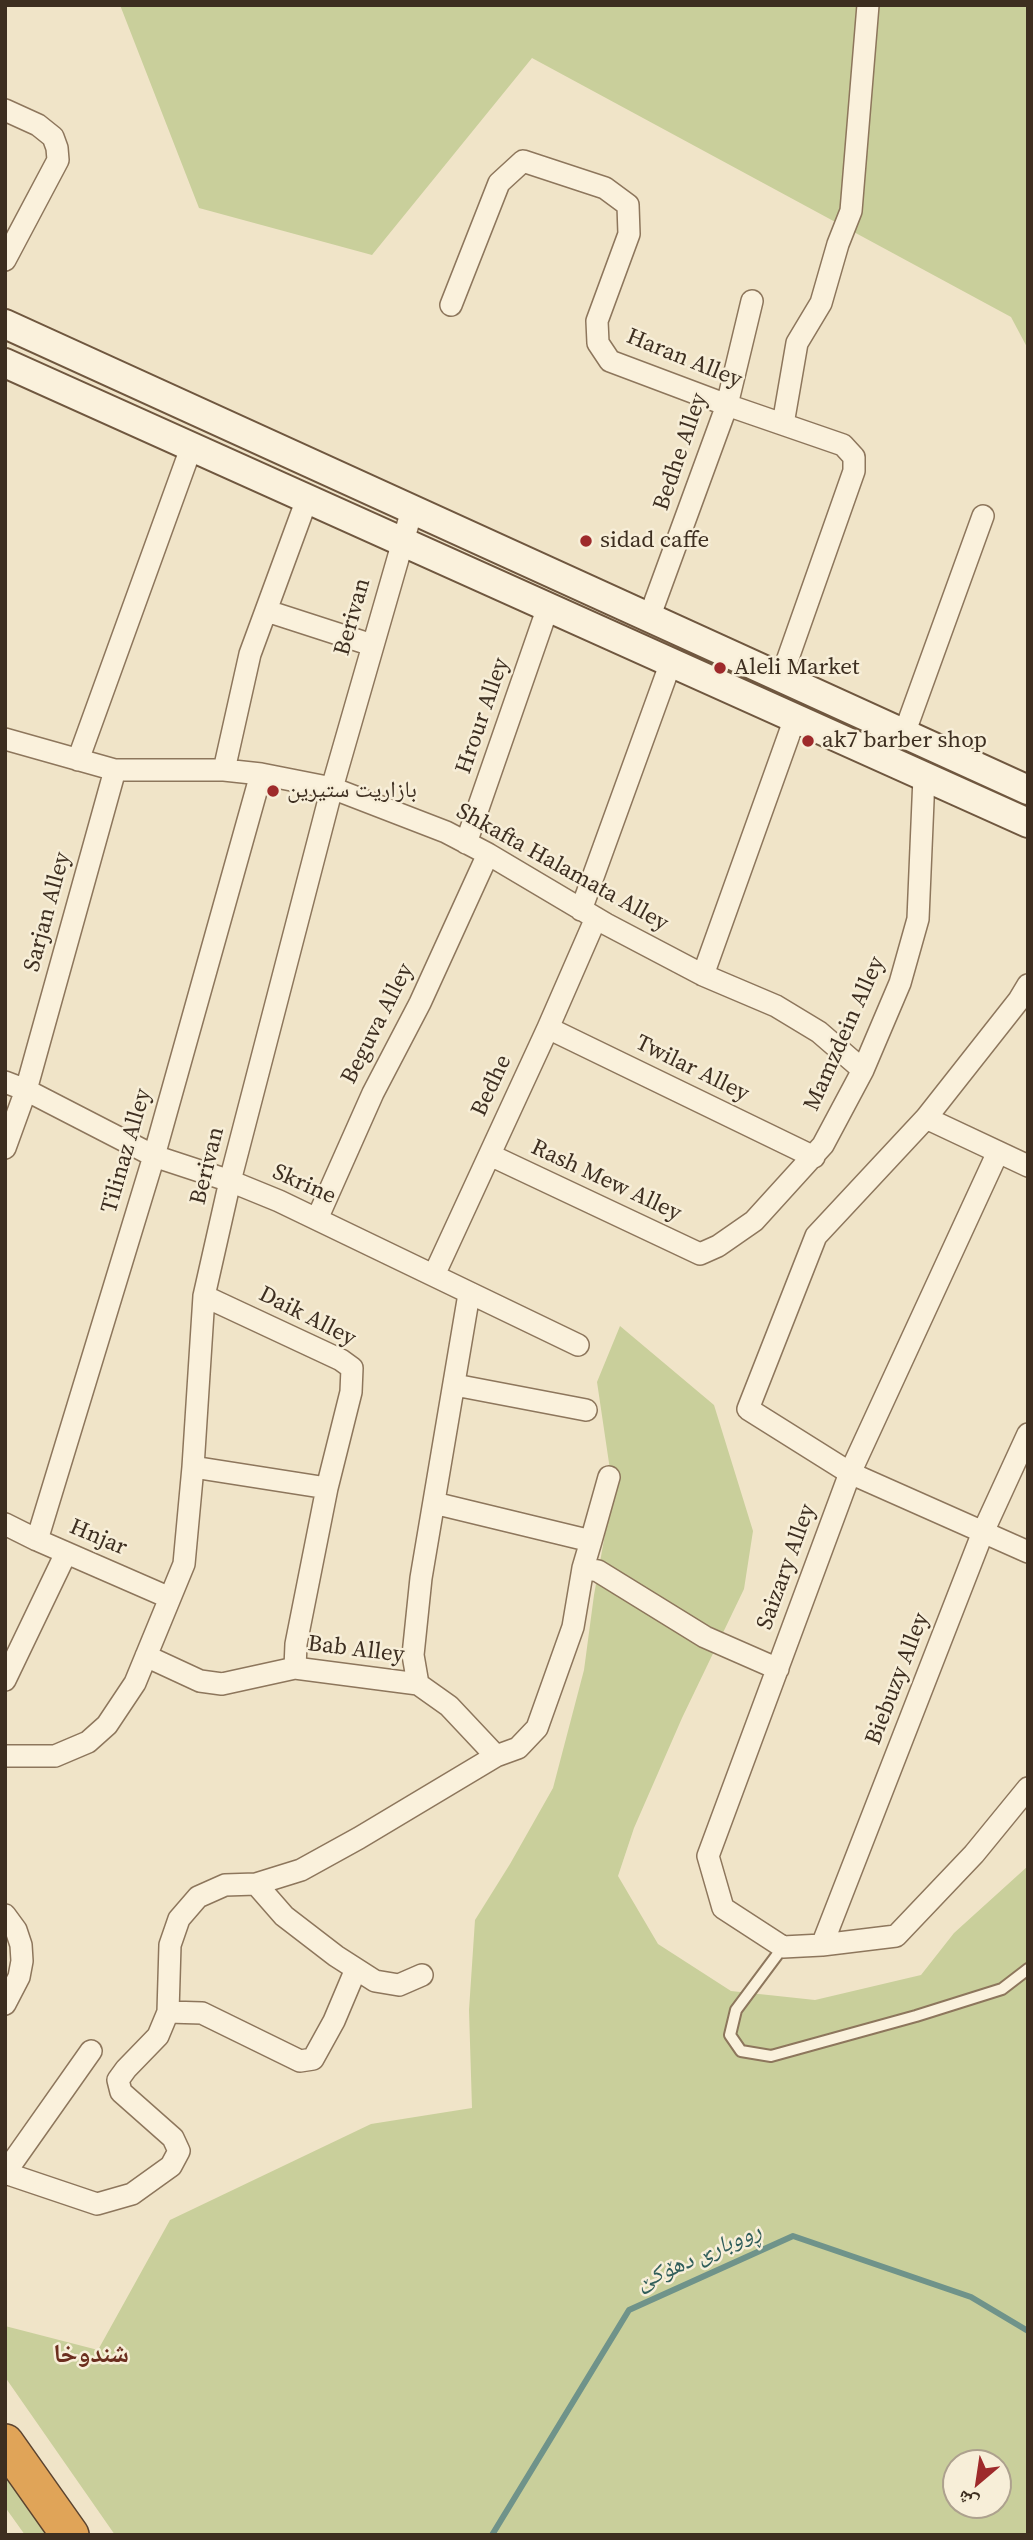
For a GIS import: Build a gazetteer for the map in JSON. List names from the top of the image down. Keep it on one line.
{"streets":{"street":["Haran Alley","Bedhe Alley","Berivan","Hrour Alley","Shkafta Halamata Alley","Sarjan Alley","Beguva Alley","Mamzdein Alley","Twilar Alley","Bedhe","Tilinaz Alley","Rash Mew Alley","Skrine","Daik Alley","Hnjar","Saizary Alley","Bab Alley","Biebuzy Alley"]},"crossings":[["Haran Alley","Bedhe Alley"],["Berivan","Shkafta Halamata Alley"],["Berivan","Skrine"],["Berivan","Daik Alley"],["Berivan","Hnjar"],["Berivan","Bab Alley"],["Hrour Alley","Shkafta Halamata Alley"],["Shkafta Halamata Alley","Sarjan Alley"],["Shkafta Halamata Alley","Beguva Alley"],["Shkafta Halamata Alley","Mamzdein Alley"],["Shkafta Halamata Alley","Bedhe"],["Shkafta Halamata Alley","Tilinaz Alley"],["Sarjan Alley","Skrine"],["Beguva Alley","Skrine"],["Mamzdein Alley","Twilar Alley"],["Mamzdein Alley","Rash Mew Alley"],["Twilar Alley","Bedhe"],["Bedhe","Rash Mew Alley"],["Bedhe","Skrine"],["Tilinaz Alley","Skrine"],["Tilinaz Alley","Hnjar"],["Daik Alley","Bab Alley"]],"districts":["شندوخا"],"water":["ڕووبارێ دهۆكێ"],"places":["sidad caffe","Aleli Market","ak7 barber shop","بازاريت ستيرين"],"north":"bottom left"}
